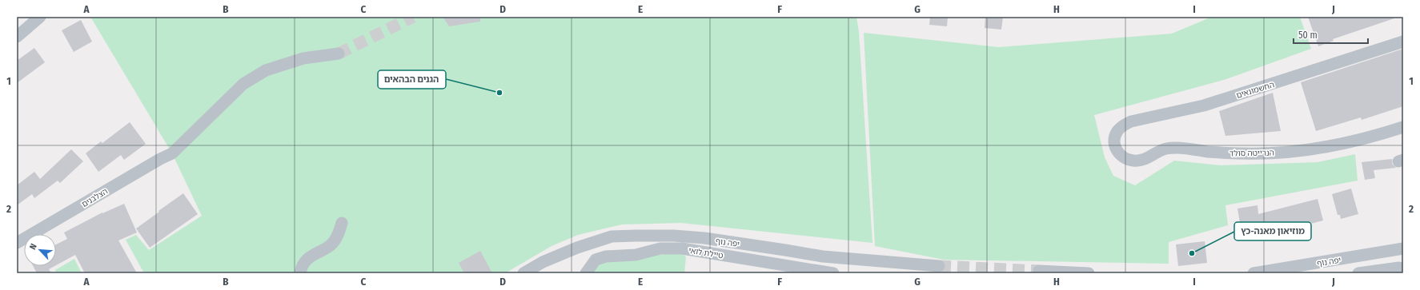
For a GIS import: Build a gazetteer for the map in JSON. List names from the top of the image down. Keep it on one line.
{"streets":{"street":["החשמונאים","הנרייטה סולד","הצלבנים","יפה נוף","טיילת לואי"]},"crossings":[["החשמונאים","הנרייטה סולד"]],"places":["הגנים הבהאים","מוזיאון מאנה-כץ"],"scale_bar":"50 m","north":"top left","grid":{"columns":["A","B","C","D","E","F","G","H","I","J"],"rows":["1","2"]}}
